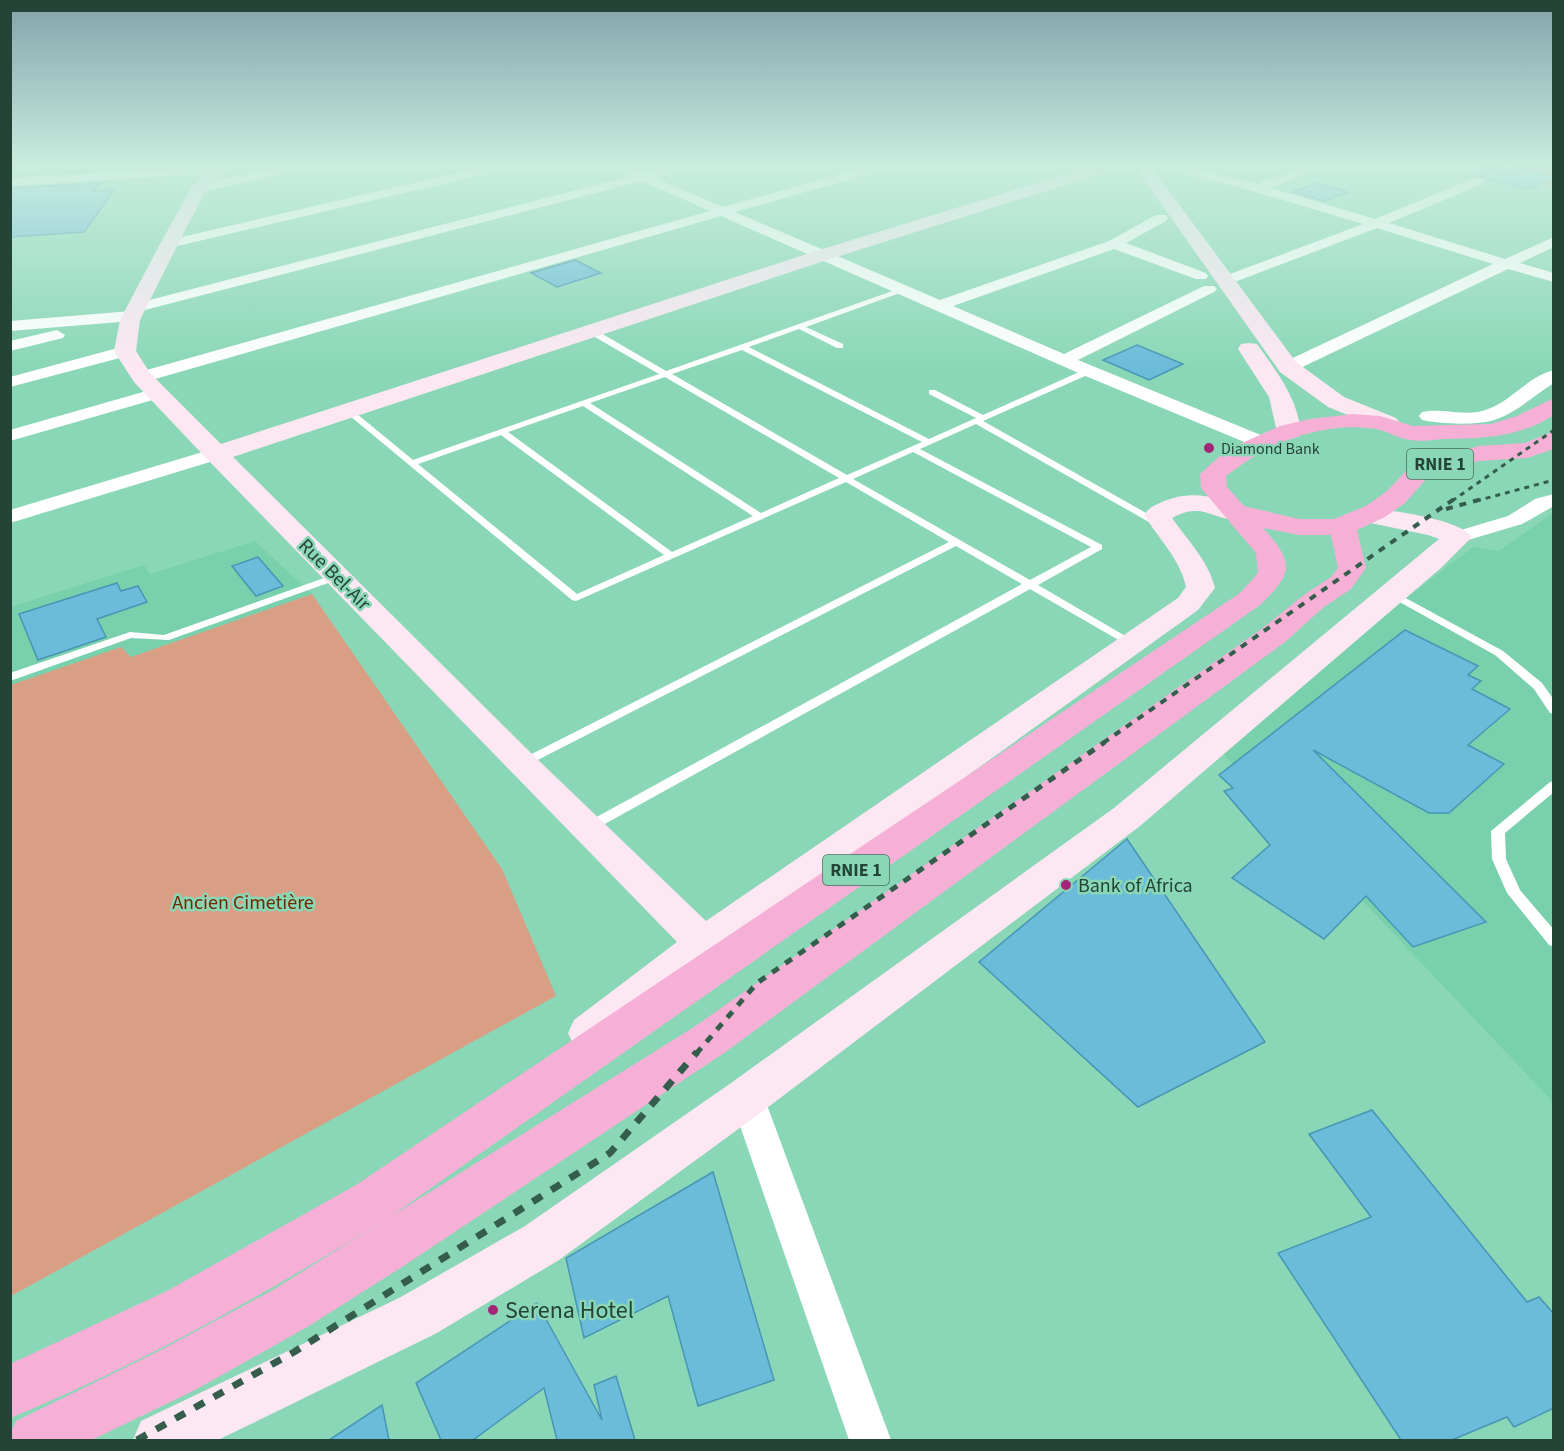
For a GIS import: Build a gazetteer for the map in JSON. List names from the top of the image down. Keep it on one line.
{"streets":{"highway":["RNIE 1"],"main road":["Rue Bel-Air"]},"parks":["Ancien Cimetière"],"places":["Diamond Bank","Bank of Africa","Serena Hotel"]}
